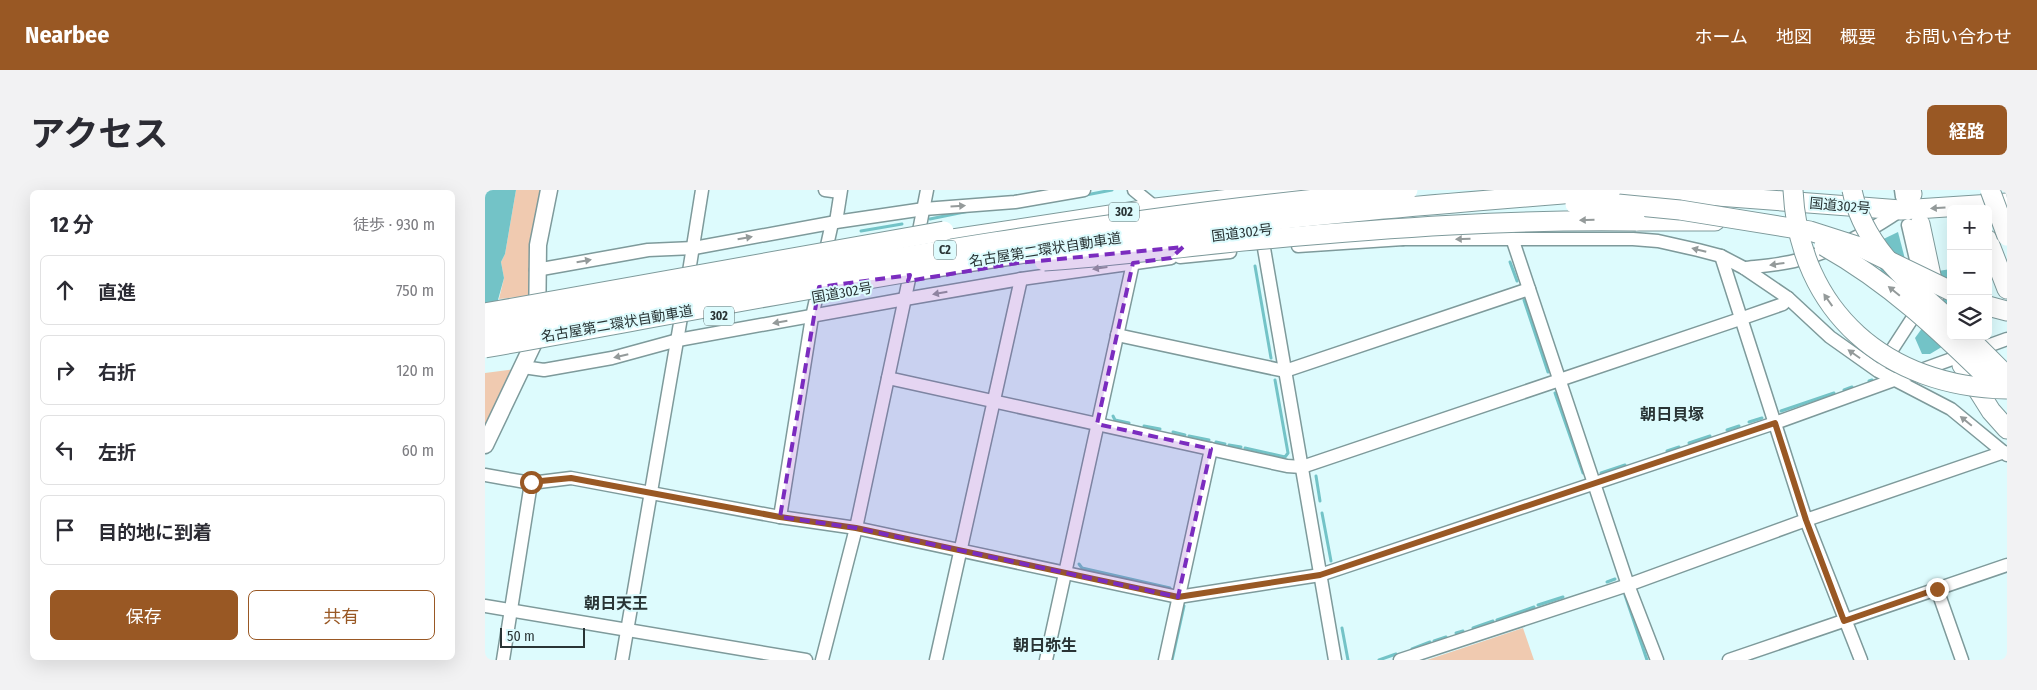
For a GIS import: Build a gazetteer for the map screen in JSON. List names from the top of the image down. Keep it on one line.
{"streets":{"highway":["国道302号","302","C2","名古屋第二環状自動車道"]},"crossings":[["国道302号","名古屋第二環状自動車道"]],"districts":["朝日貝塚","朝日天王","朝日弥生"],"scale_bar":"50 m","page":{"header":"Nearbee","nav":["ホーム","地図","概要","お問い合わせ"],"title":"アクセス","buttons":["経路",["保存","共有"]],"heading":["12 分","徒歩 · 930 m"],"map_buttons":["+","−"],"list":[["直進","750 m"],["右折","120 m"],["左折","60 m"],"目的地に到着"],"scale":"50 m"}}
